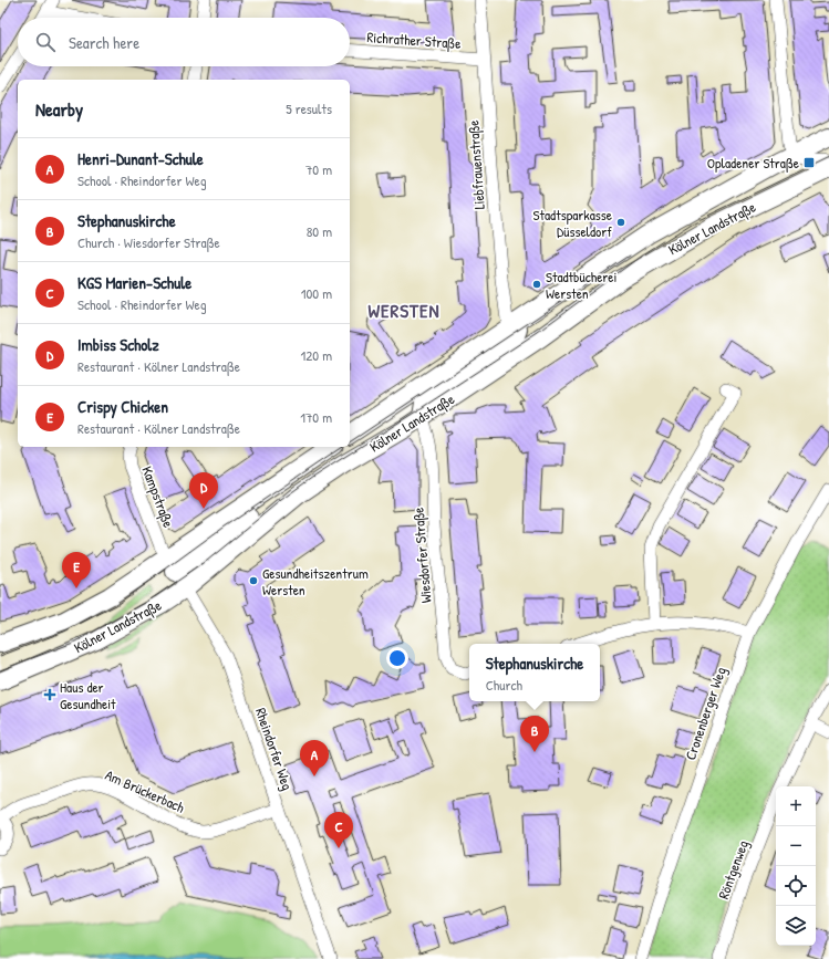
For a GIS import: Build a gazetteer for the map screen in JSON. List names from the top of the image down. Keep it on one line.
{"streets":{"main road":["Kölner Landstraße"],"street":["Richrather Straße","Liebfrauenstraße","Kampstraße","Wiesdorfer Straße","Cronenberger Weg","Rheindorfer Weg","Am Brückerbach","Röntgenweg"]},"crossings":[["Richrather Straße","Liebfrauenstraße"],["Liebfrauenstraße","Kölner Landstraße"],["Kölner Landstraße","Wiesdorfer Straße"],["Kölner Landstraße","Rheindorfer Weg"],["Kampstraße","Rheindorfer Weg"],["Rheindorfer Weg","Am Brückerbach"]],"districts":["WERSTEN"],"places":{"transit":["Opladener Straße"],"other":["Stadtsparkasse Düsseldorf","Stadtbücherei Wersten","Gesundheitszentrum Wersten"],"health":["Haus der Gesundheit"]},"page":{"search":"Search here","heading":["Nearby","5 results"],"list":[{"mark":"A","name":"Henri-Dunant-Schule","note":"School · Rheindorfer Weg","value":"70 m"},{"mark":"B","name":"Stephanuskirche","note":"Church · Wiesdorfer Straße","value":"80 m"},{"mark":"C","name":"KGS Marien-Schule","note":"School · Rheindorfer Weg","value":"100 m"},{"mark":"D","name":"Imbiss Scholz","note":"Restaurant · Kölner Landstraße","value":"120 m"},{"mark":"E","name":"Crispy Chicken","note":"Restaurant · Kölner Landstraße","value":"170 m"}],"pins":["D","E","B","A","C"],"popup":["Stephanuskirche","Church"],"map_buttons":["+","−"]}}
